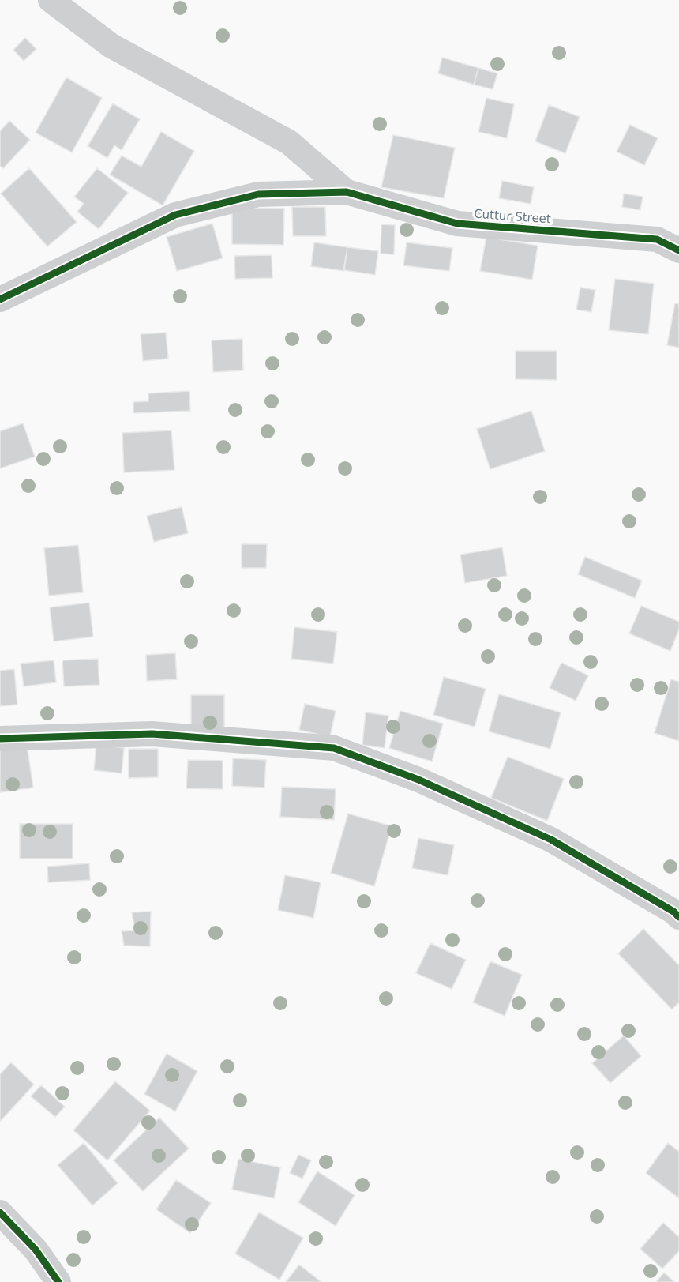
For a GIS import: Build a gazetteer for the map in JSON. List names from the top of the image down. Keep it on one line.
{"streets":{"street":["Cuttur Street"]}}
